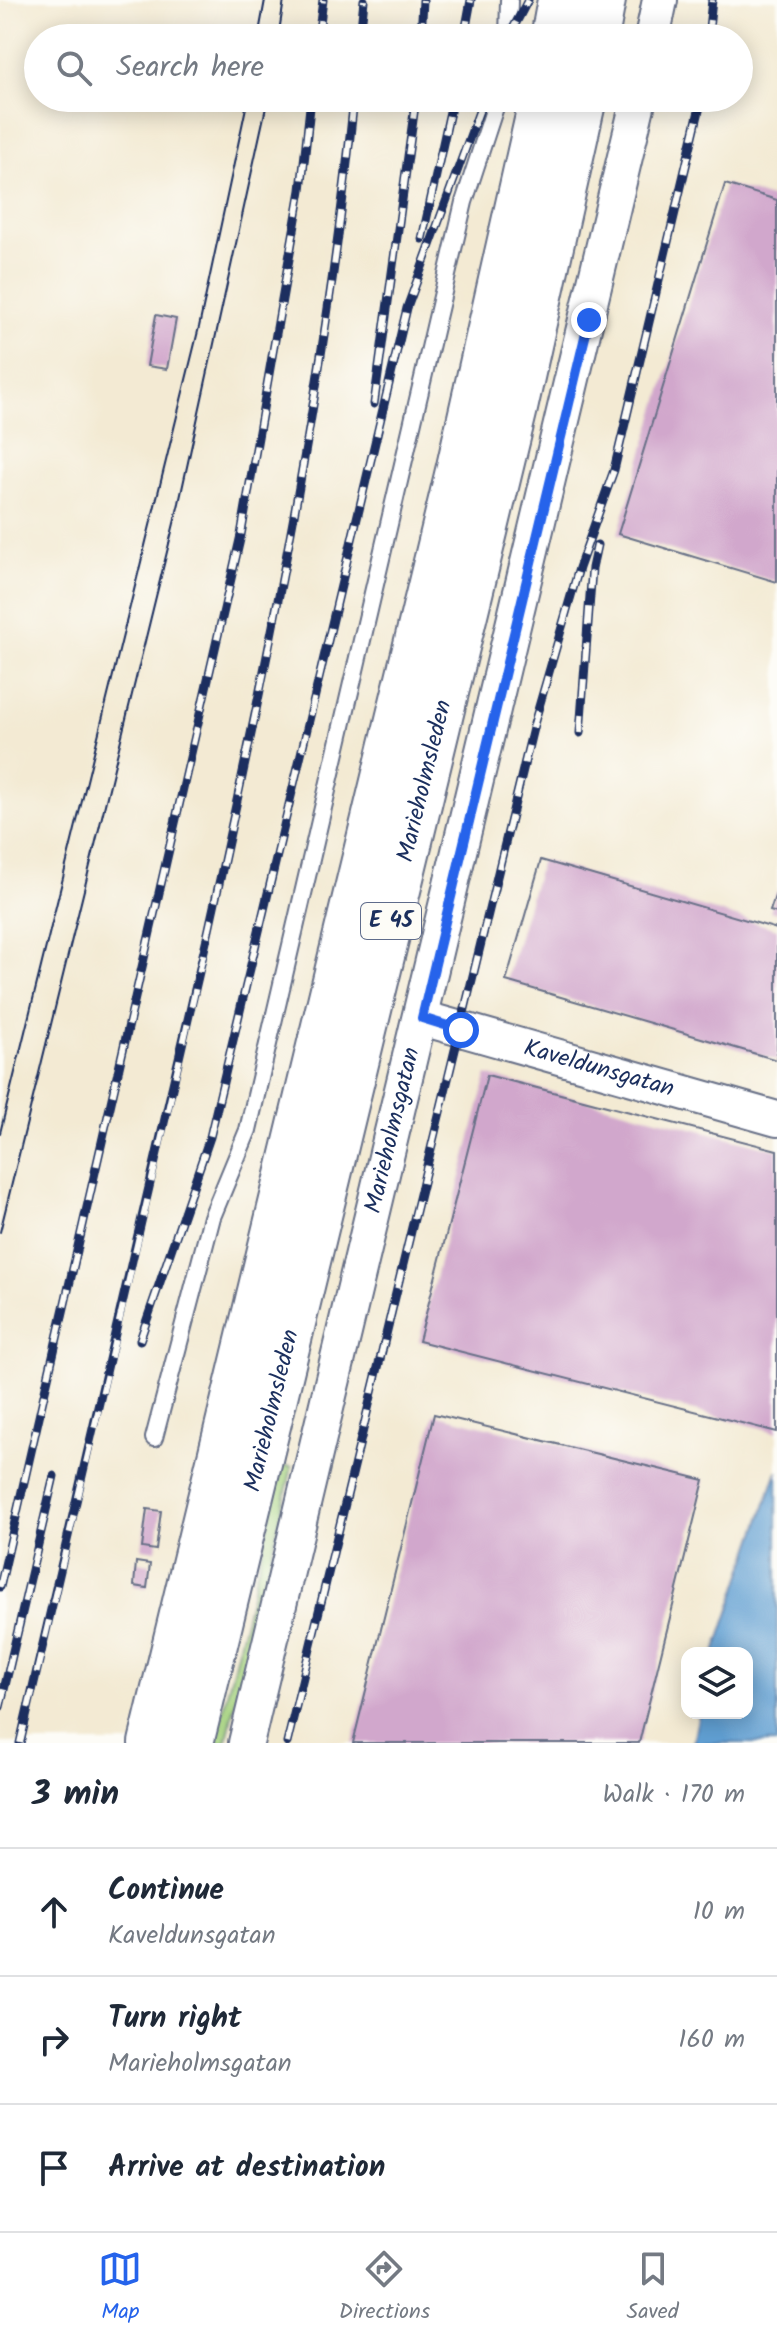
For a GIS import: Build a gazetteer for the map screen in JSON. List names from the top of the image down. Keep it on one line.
{"streets":{"highway":["Marieholmsleden","E 45"],"street":["Kaveldunsgatan","Marieholmsgatan"]},"crossings":[["Kaveldunsgatan","Marieholmsgatan"]],"page":{"search":"Search here","heading":["3 min","Walk · 170 m"],"list":[["Continue","Kaveldunsgatan","10 m"],["Turn right","Marieholmsgatan","160 m"],"Arrive at destination"],"nav":["Map","Directions","Saved"]}}
